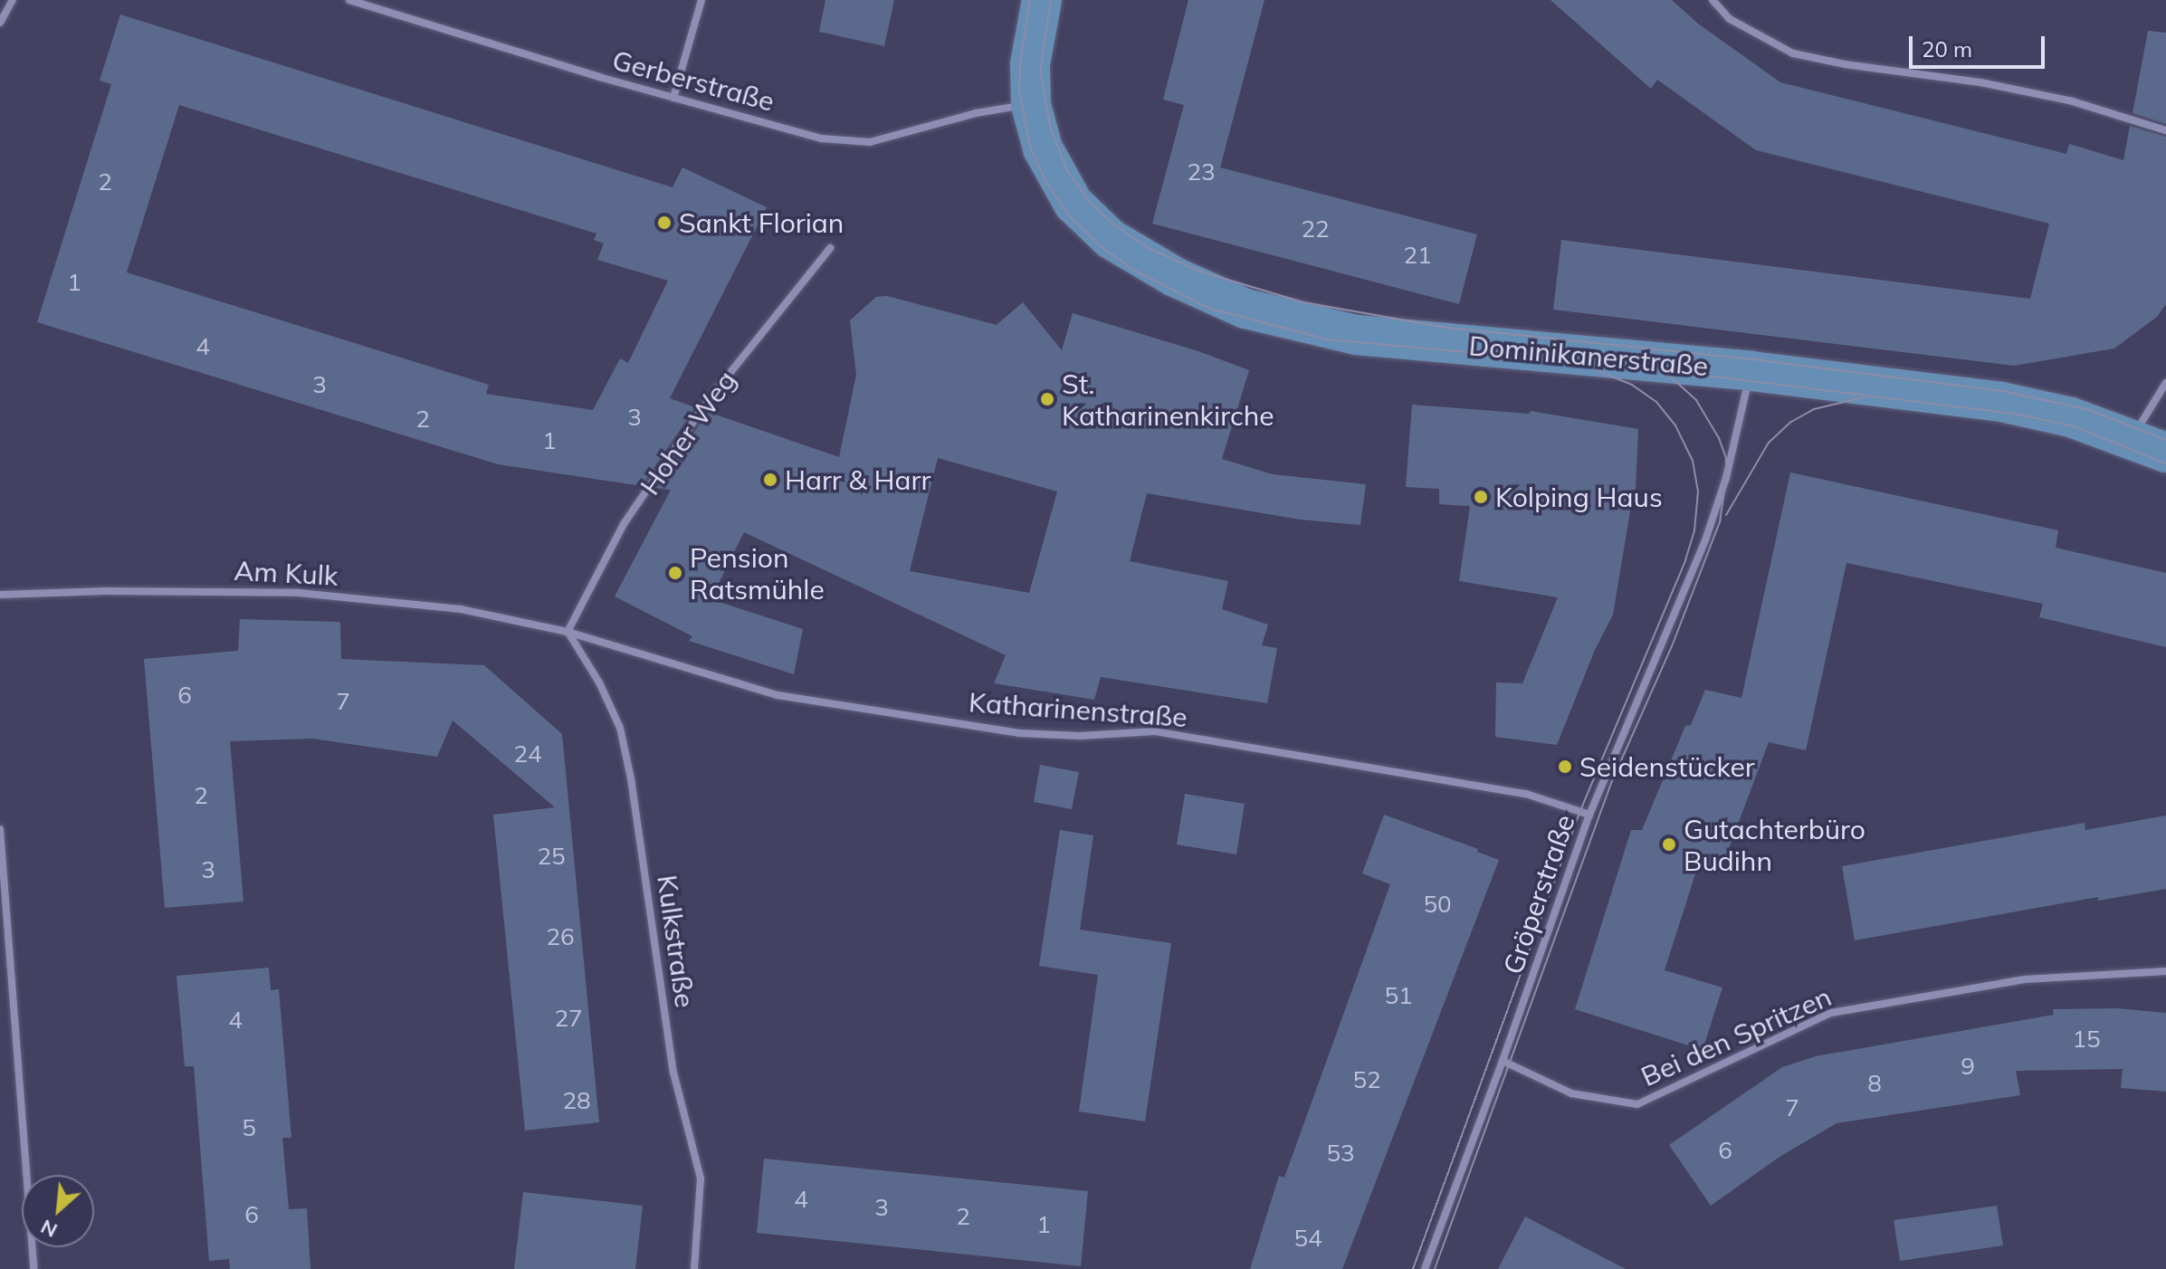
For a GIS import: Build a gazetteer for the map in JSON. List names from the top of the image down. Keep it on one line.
{"streets":{"street":["Gerberstraße","Dominikanerstraße","Hoher Weg","Am Kulk","Katharinenstraße","Gröperstraße","Kulkstraße","Bei den Spritzen"]},"crossings":[["Gerberstraße","Dominikanerstraße"],["Dominikanerstraße","Gröperstraße"],["Hoher Weg","Am Kulk"],["Hoher Weg","Katharinenstraße"],["Hoher Weg","Kulkstraße"],["Am Kulk","Katharinenstraße"],["Am Kulk","Kulkstraße"],["Katharinenstraße","Gröperstraße"],["Katharinenstraße","Kulkstraße"],["Gröperstraße","Bei den Spritzen"]],"places":["Sankt Florian","St. Katharinenkirche","Harr & Harr","Kolping Haus","Pension Ratsmühle","Seidenstücker","Gutachterbüro Budihn"],"house_numbers":["23","2","22","21","1","4","3","3","2","1","6","7","24","2","25","3","50","26","51","27","4","15","9","52","8","28","7","5","6","53","4","3","6","2","1","54"],"scale_bar":"20 m","north":"bottom left"}
